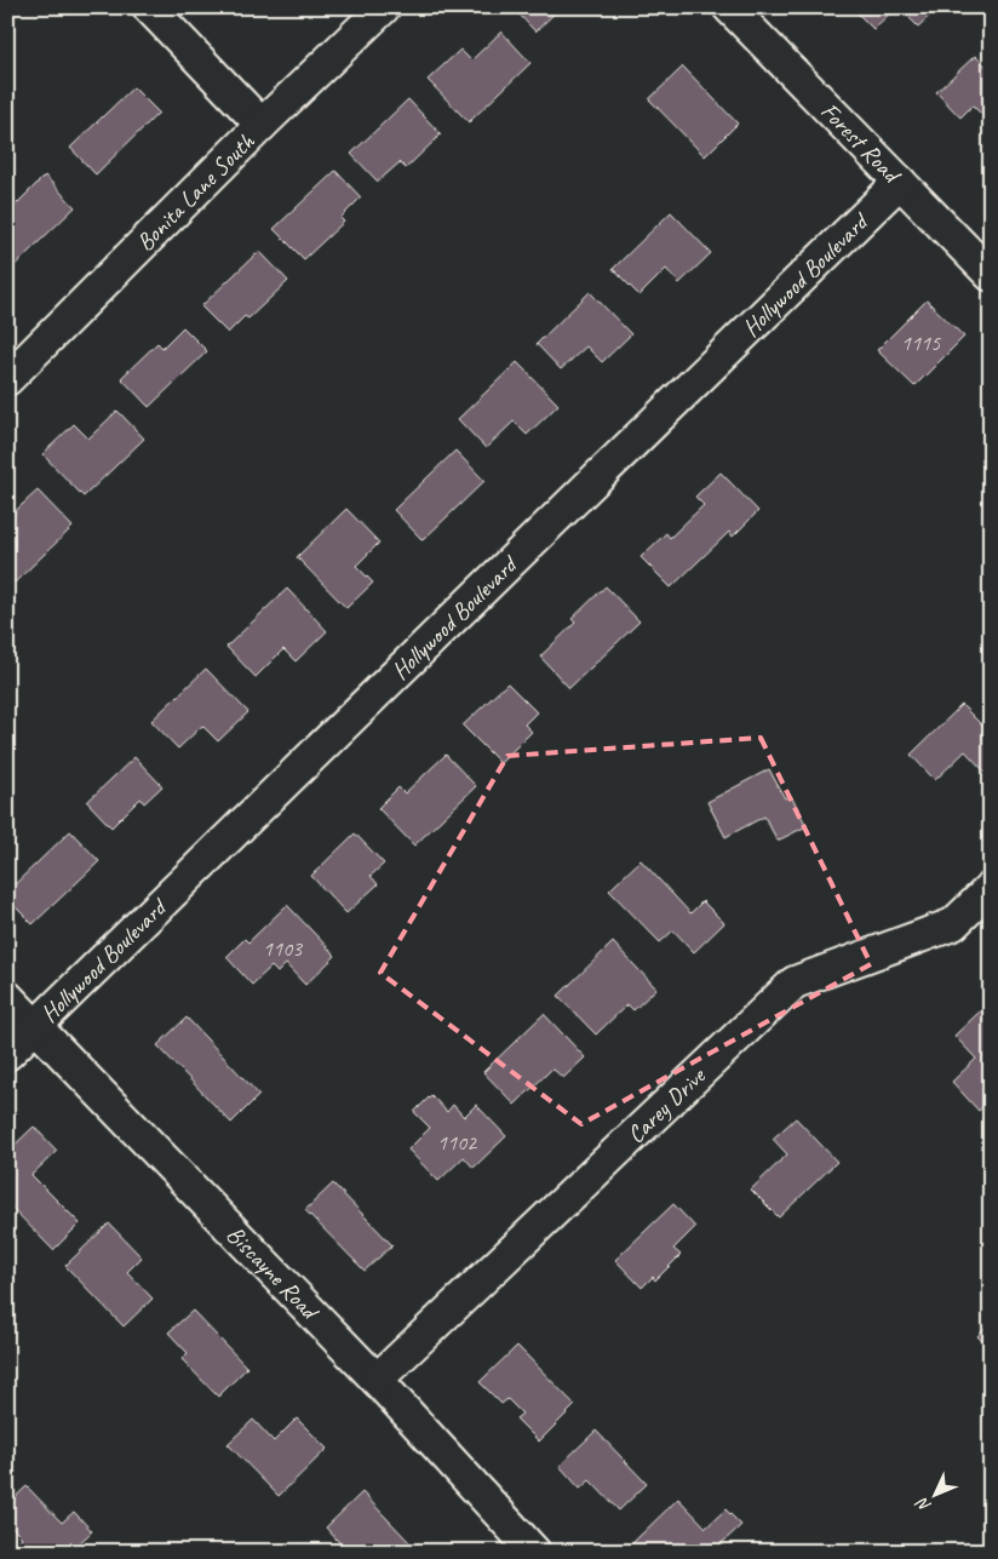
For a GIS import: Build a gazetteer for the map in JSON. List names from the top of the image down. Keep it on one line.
{"streets":{"street":["Forest Road","Bonita Lane South","Hollywood Boulevard","Carey Drive","Biscayne Road"]},"crossings":[["Forest Road","Hollywood Boulevard"],["Hollywood Boulevard","Biscayne Road"],["Carey Drive","Biscayne Road"]],"house_numbers":["1115","1103","1102"],"north":"bottom left"}
